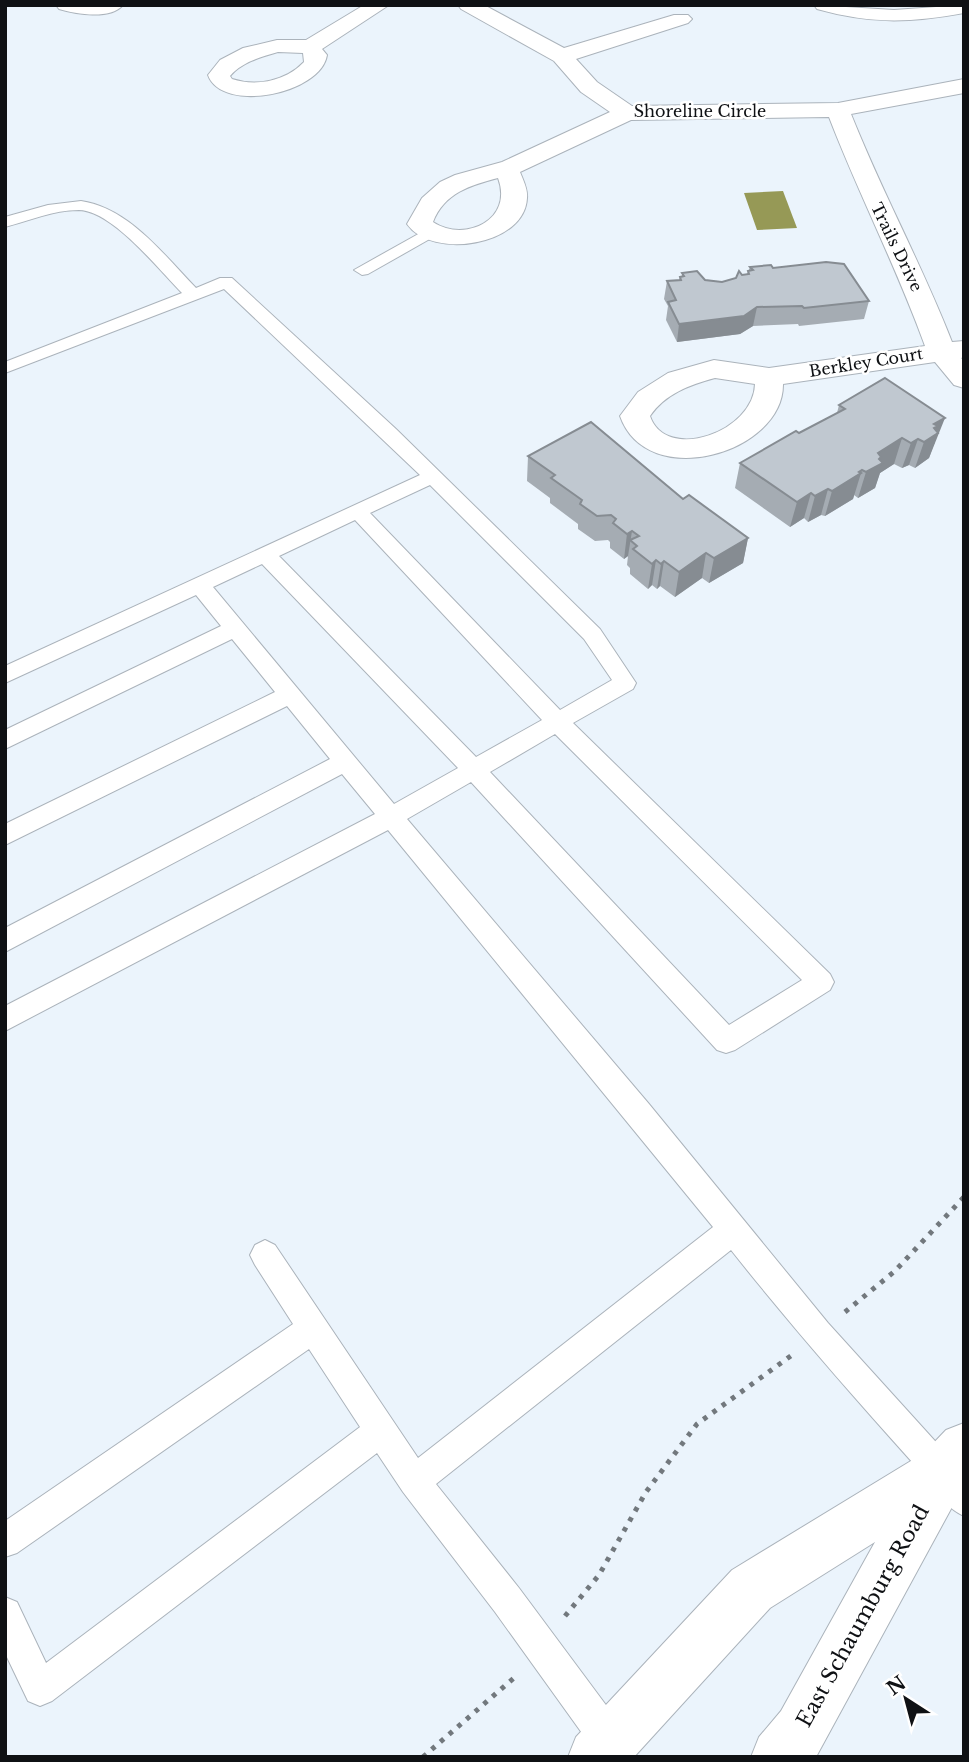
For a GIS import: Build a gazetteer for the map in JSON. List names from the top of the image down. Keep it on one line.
{"streets":{"street":["Shoreline Circle","Trails Drive","Berkley Court","East Schaumburg Road"]},"crossings":[["Shoreline Circle","Trails Drive"],["Trails Drive","Berkley Court"]],"north":"top left"}
